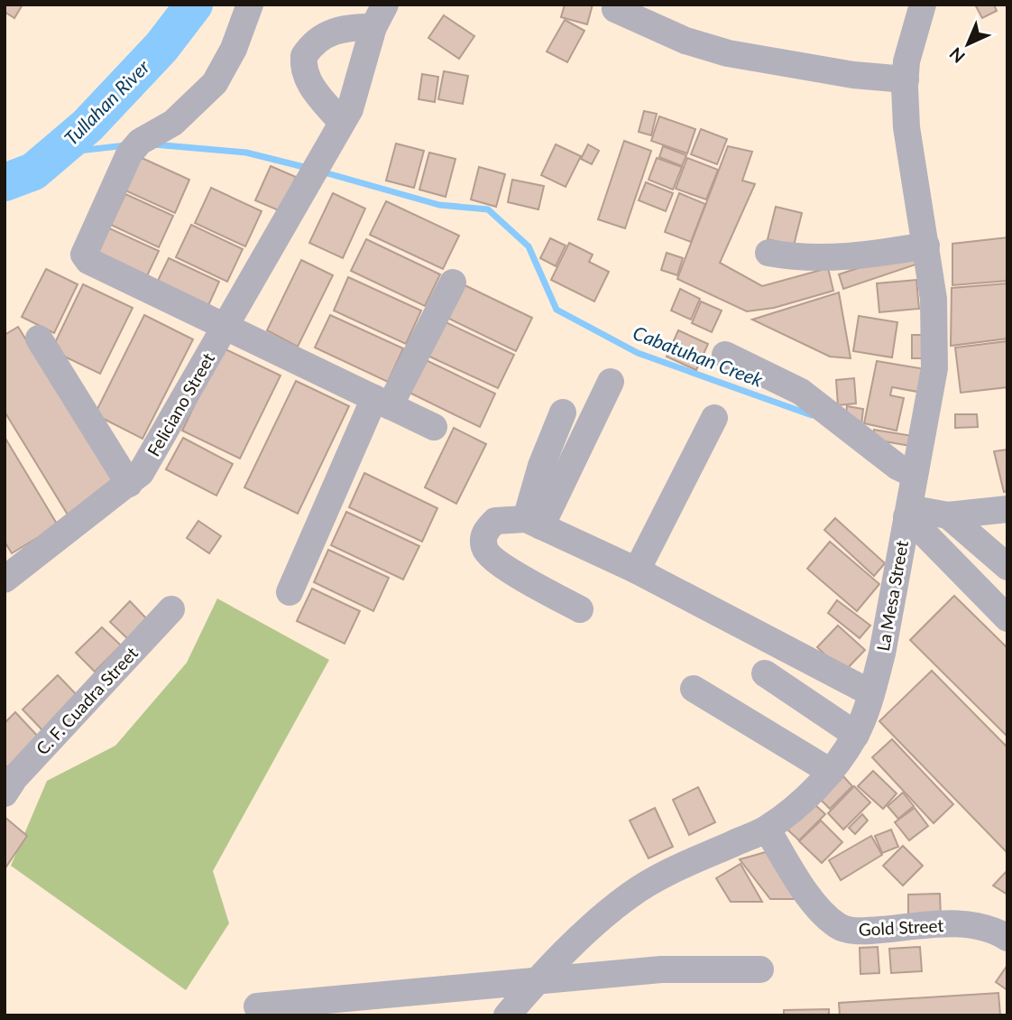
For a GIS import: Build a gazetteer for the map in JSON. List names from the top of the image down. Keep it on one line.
{"streets":{"street":["Feliciano Street","La Mesa Street","C. F. Cuadra Street","Gold Street"]},"crossings":[["La Mesa Street","Gold Street"]],"water":["Tullahan River","Cabatuhan Creek"],"north":"bottom left"}
